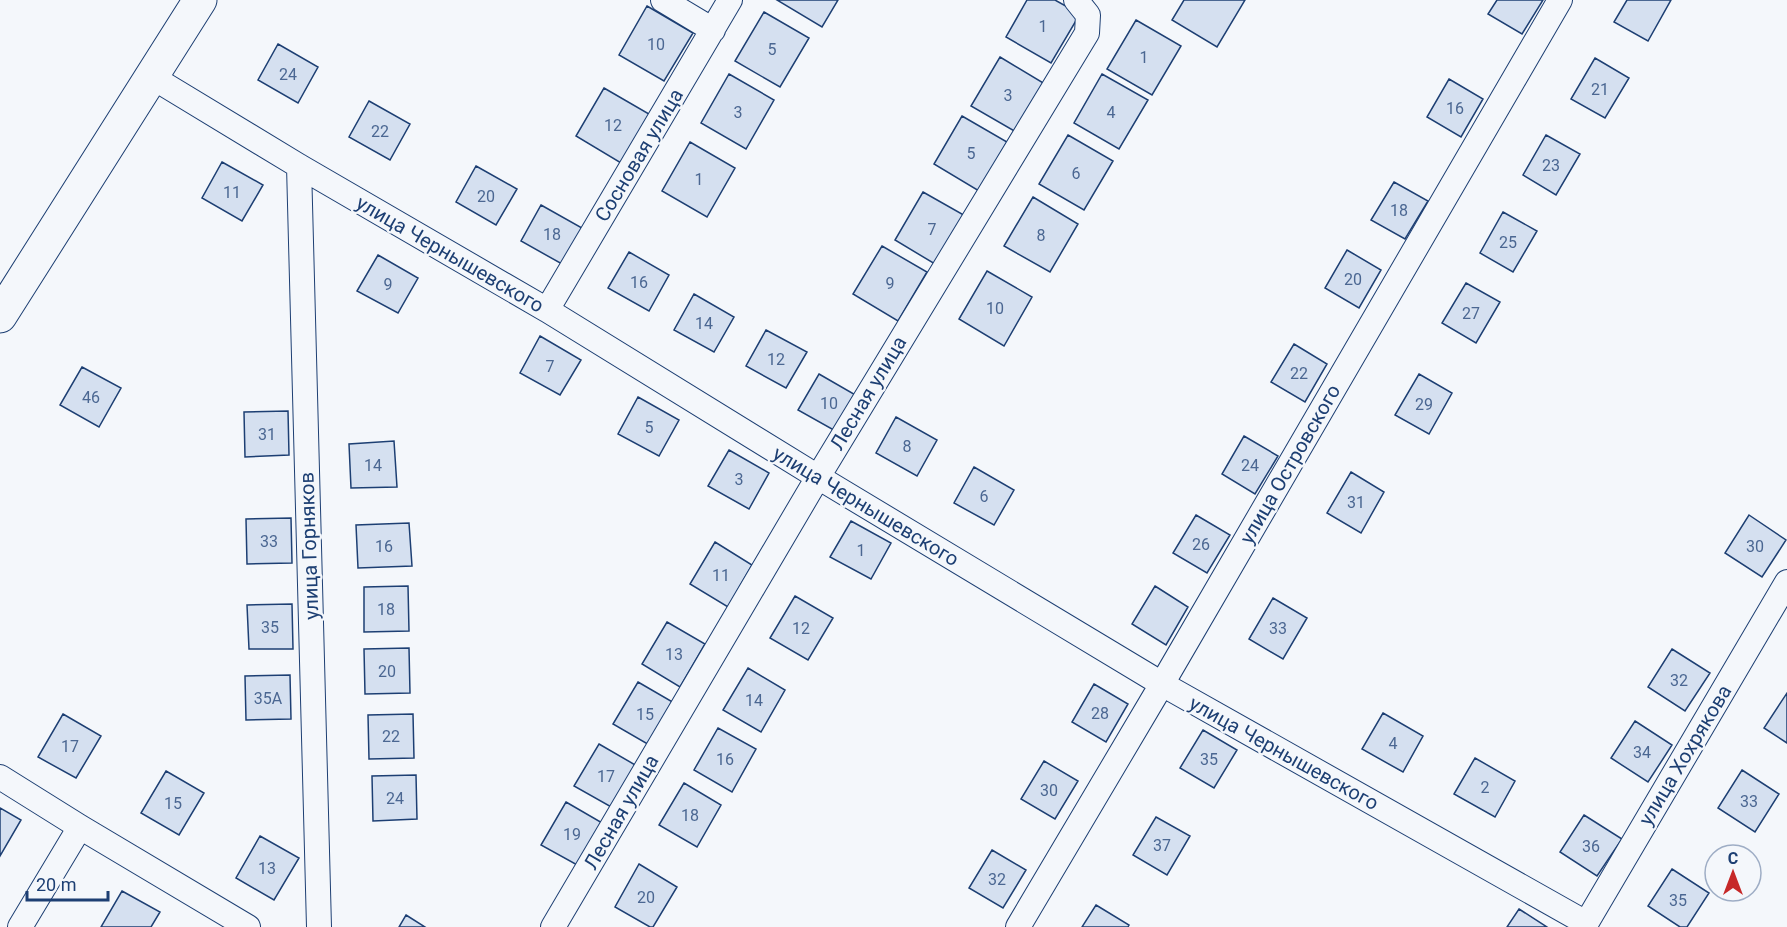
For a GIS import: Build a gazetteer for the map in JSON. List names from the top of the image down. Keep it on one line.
{"streets":{"street":["Сосновая улица","улица Чернышевского","Лесная улица","улица Островского","улица Горняков","улица Хохрякова"]},"crossings":[["Сосновая улица","улица Чернышевского"],["улица Чернышевского","Лесная улица"],["улица Чернышевского","улица Островского"],["улица Чернышевского","улица Горняков"],["улица Чернышевского","улица Хохрякова"]],"house_numbers":["1","10","5","1","24","21","3","16","3","4","12","22","5","23","6","1","11","20","18","7","18","8","25","20","16","9","9","10","27","14","12","7","22","46","10","29","5","31","8","14","24","3","6","31","33","26","16","30","1","11","18","35","12","33","13","20","32","35А","14","28","15","22","4","17","34","16","35","17","2","30","24","33","15","18","19","37","36","13","32","20","35"],"scale_bar":"20 m","north":"top"}
